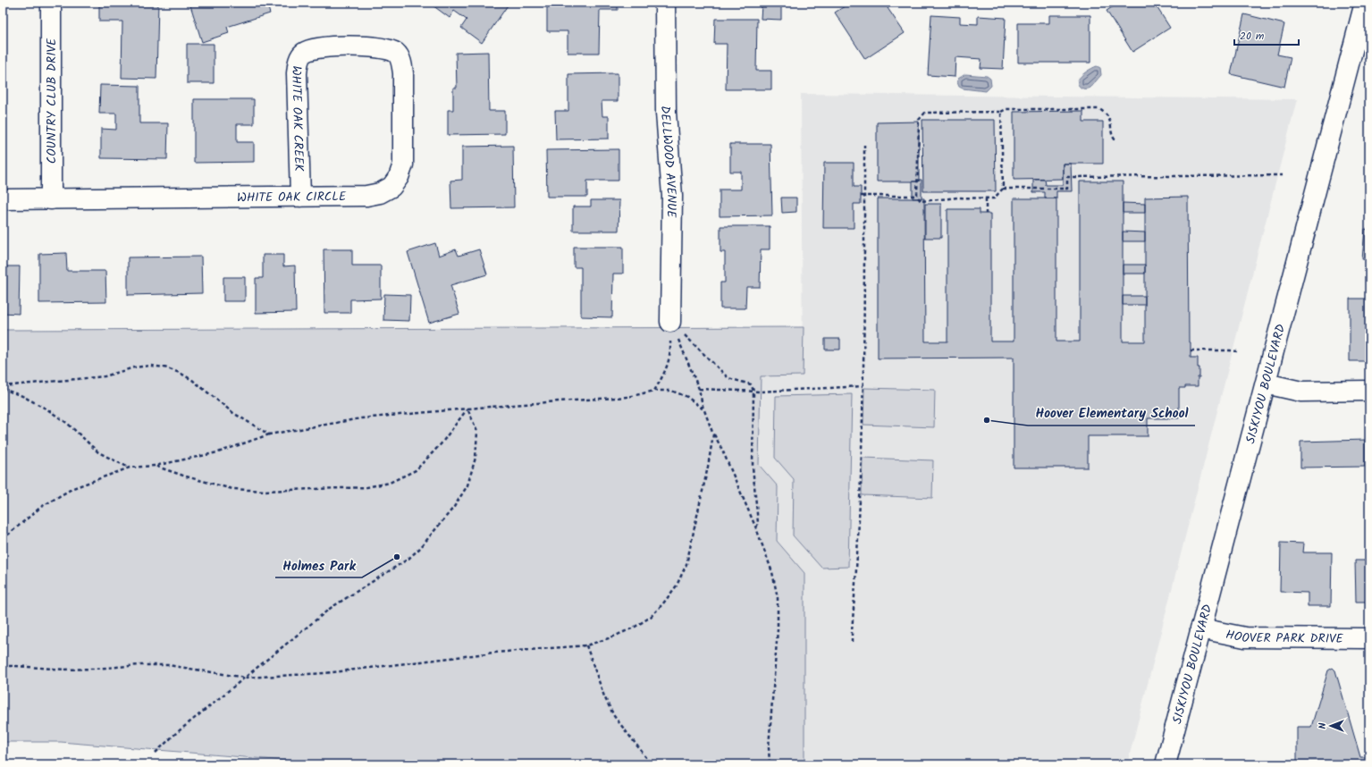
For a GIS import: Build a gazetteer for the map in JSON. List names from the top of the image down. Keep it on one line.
{"streets":{"street":["COUNTRY CLUB DRIVE","WHITE OAK CREEK","DELLWOOD AVENUE","WHITE OAK CIRCLE","SISKIYOU BOULEVARD","HOOVER PARK DRIVE"]},"crossings":[["COUNTRY CLUB DRIVE","WHITE OAK CIRCLE"],["WHITE OAK CREEK","WHITE OAK CIRCLE"],["SISKIYOU BOULEVARD","HOOVER PARK DRIVE"]],"places":["Hoover Elementary School","Holmes Park"],"scale_bar":"20 m","north":"left"}
